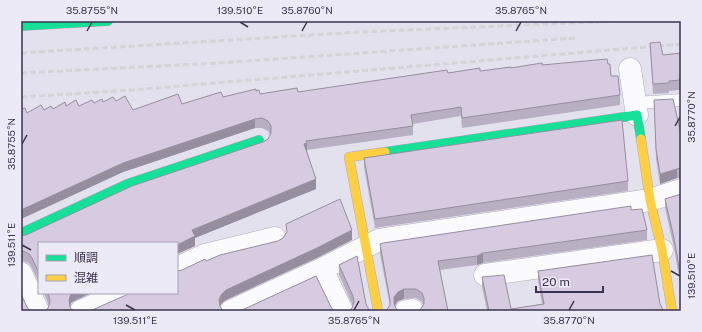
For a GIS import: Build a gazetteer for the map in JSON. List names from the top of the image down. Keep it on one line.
{"legend":["順調","混雑"],"scale_bar":"20 m","coordinates":["35.8755°N","139.510°E","35.8760°N","35.8765°N","35.8770°N","139.511°E"]}
